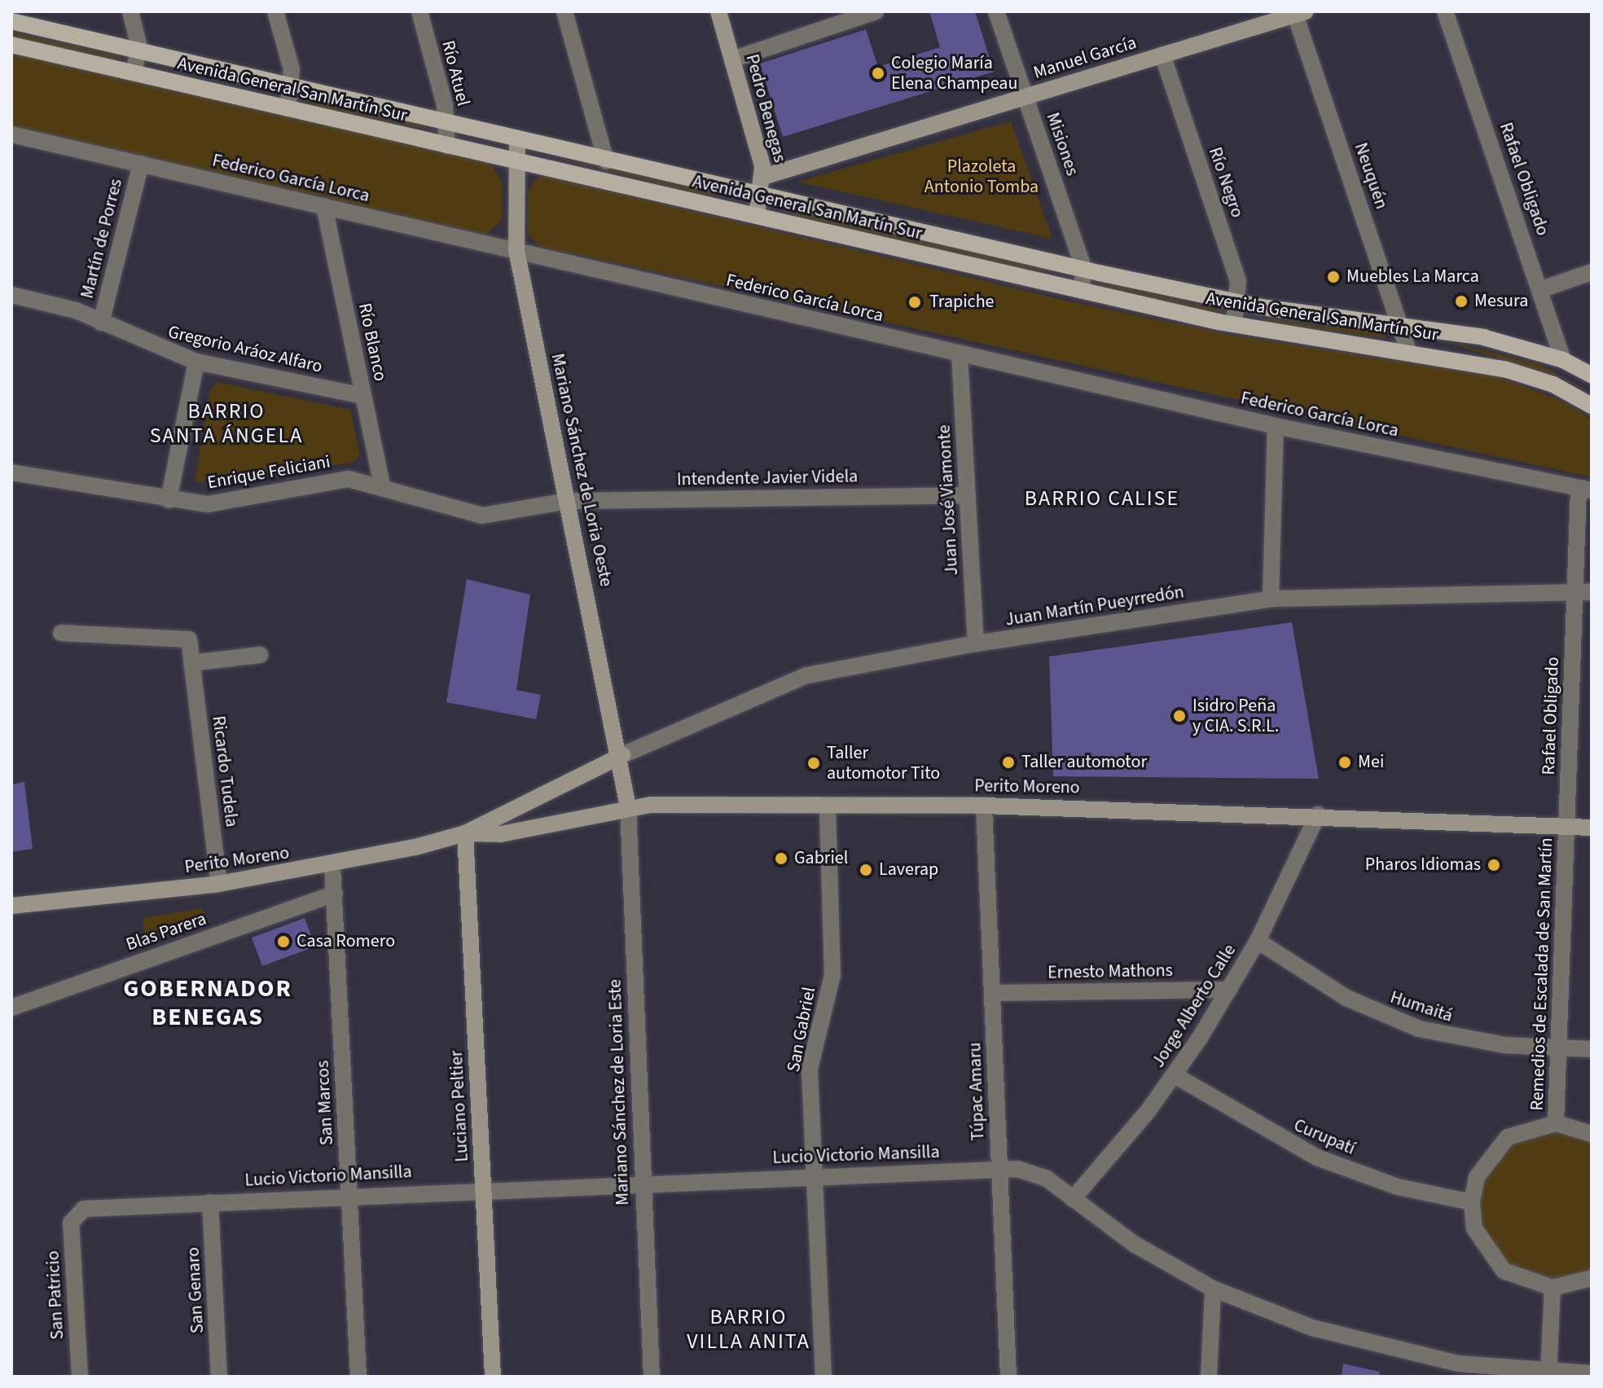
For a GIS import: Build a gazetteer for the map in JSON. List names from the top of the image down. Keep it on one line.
{"streets":{"main road":["Avenida General San Martín Sur"],"street":["Manuel García","Río Atuel","Pedro Benegas","Misiones","Neuquén","Federico García Lorca","Rafael Obligado","Río Negro","Martín de Porres","Río Blanco","Gregorio Aráoz Alfaro","Mariano Sánchez de Loria Oeste","Enrique Feliciani","Intendente Javier Videla","Juan José Viamonte","Juan Martín Pueyrredón","Ricardo Tudela","Perito Moreno","Blas Parera","Ernesto Mathons","Remedios de Escalada de San Martín","Jorge Alberto Calle","Humaitá","San Gabriel","Túpac Amaru","Mariano Sánchez de Loria Este","San Marcos","Luciano Peltier","Curupatí","Lucio Victorio Mansilla","San Genaro","San Patricio"]},"crossings":[["Manuel García","Pedro Benegas"],["Manuel García","Misiones"],["Manuel García","Neuquén"],["Manuel García","Río Negro"],["Río Atuel","Avenida General San Martín Sur"],["Avenida General San Martín Sur","Pedro Benegas"],["Avenida General San Martín Sur","Misiones"],["Avenida General San Martín Sur","Neuquén"],["Avenida General San Martín Sur","Rafael Obligado"],["Avenida General San Martín Sur","Río Negro"],["Avenida General San Martín Sur","Mariano Sánchez de Loria Oeste"],["Federico García Lorca","Rafael Obligado"],["Federico García Lorca","Martín de Porres"],["Federico García Lorca","Río Blanco"],["Federico García Lorca","Mariano Sánchez de Loria Oeste"],["Federico García Lorca","Juan José Viamonte"],["Rafael Obligado","Juan Martín Pueyrredón"],["Rafael Obligado","Perito Moreno"],["Rafael Obligado","Remedios de Escalada de San Martín"],["Martín de Porres","Gregorio Aráoz Alfaro"],["Río Blanco","Gregorio Aráoz Alfaro"],["Río Blanco","Enrique Feliciani"],["Mariano Sánchez de Loria Oeste","Enrique Feliciani"],["Mariano Sánchez de Loria Oeste","Intendente Javier Videla"],["Mariano Sánchez de Loria Oeste","Juan Martín Pueyrredón"],["Mariano Sánchez de Loria Oeste","Perito Moreno"],["Mariano Sánchez de Loria Oeste","Mariano Sánchez de Loria Este"],["Enrique Feliciani","Intendente Javier Videla"],["Intendente Javier Videla","Juan José Viamonte"],["Juan José Viamonte","Juan Martín Pueyrredón"],["Juan Martín Pueyrredón","Perito Moreno"],["Ricardo Tudela","Perito Moreno"],["Perito Moreno","Remedios de Escalada de San Martín"],["Perito Moreno","Jorge Alberto Calle"],["Perito Moreno","San Gabriel"],["Perito Moreno","Túpac Amaru"],["Perito Moreno","Mariano Sánchez de Loria Este"],["Perito Moreno","San Marcos"],["Perito Moreno","Luciano Peltier"],["Blas Parera","San Marcos"],["Ernesto Mathons","Jorge Alberto Calle"],["Ernesto Mathons","Túpac Amaru"],["Remedios de Escalada de San Martín","Humaitá"],["Remedios de Escalada de San Martín","Curupatí"],["Jorge Alberto Calle","Humaitá"],["Jorge Alberto Calle","Curupatí"],["Jorge Alberto Calle","Lucio Victorio Mansilla"],["San Gabriel","Lucio Victorio Mansilla"],["Túpac Amaru","Lucio Victorio Mansilla"],["Mariano Sánchez de Loria Este","Lucio Victorio Mansilla"],["San Marcos","Lucio Victorio Mansilla"],["Luciano Peltier","Lucio Victorio Mansilla"],["Lucio Victorio Mansilla","San Genaro"],["Lucio Victorio Mansilla","San Patricio"]],"districts":["BARRIO SANTA ÁNGELA","BARRIO CALISE","GOBERNADOR BENEGAS","BARRIO VILLA ANITA"],"parks":["Plazoleta Antonio Tomba"],"places":["Colegio María Elena Champeau","Muebles La Marca","Mesura","Trapiche","Isidro Peña y CIA. S.R.L.","Taller automotor","Mei","Taller automotor Tito","Gabriel","Pharos Idiomas","Laverap","Casa Romero"]}
